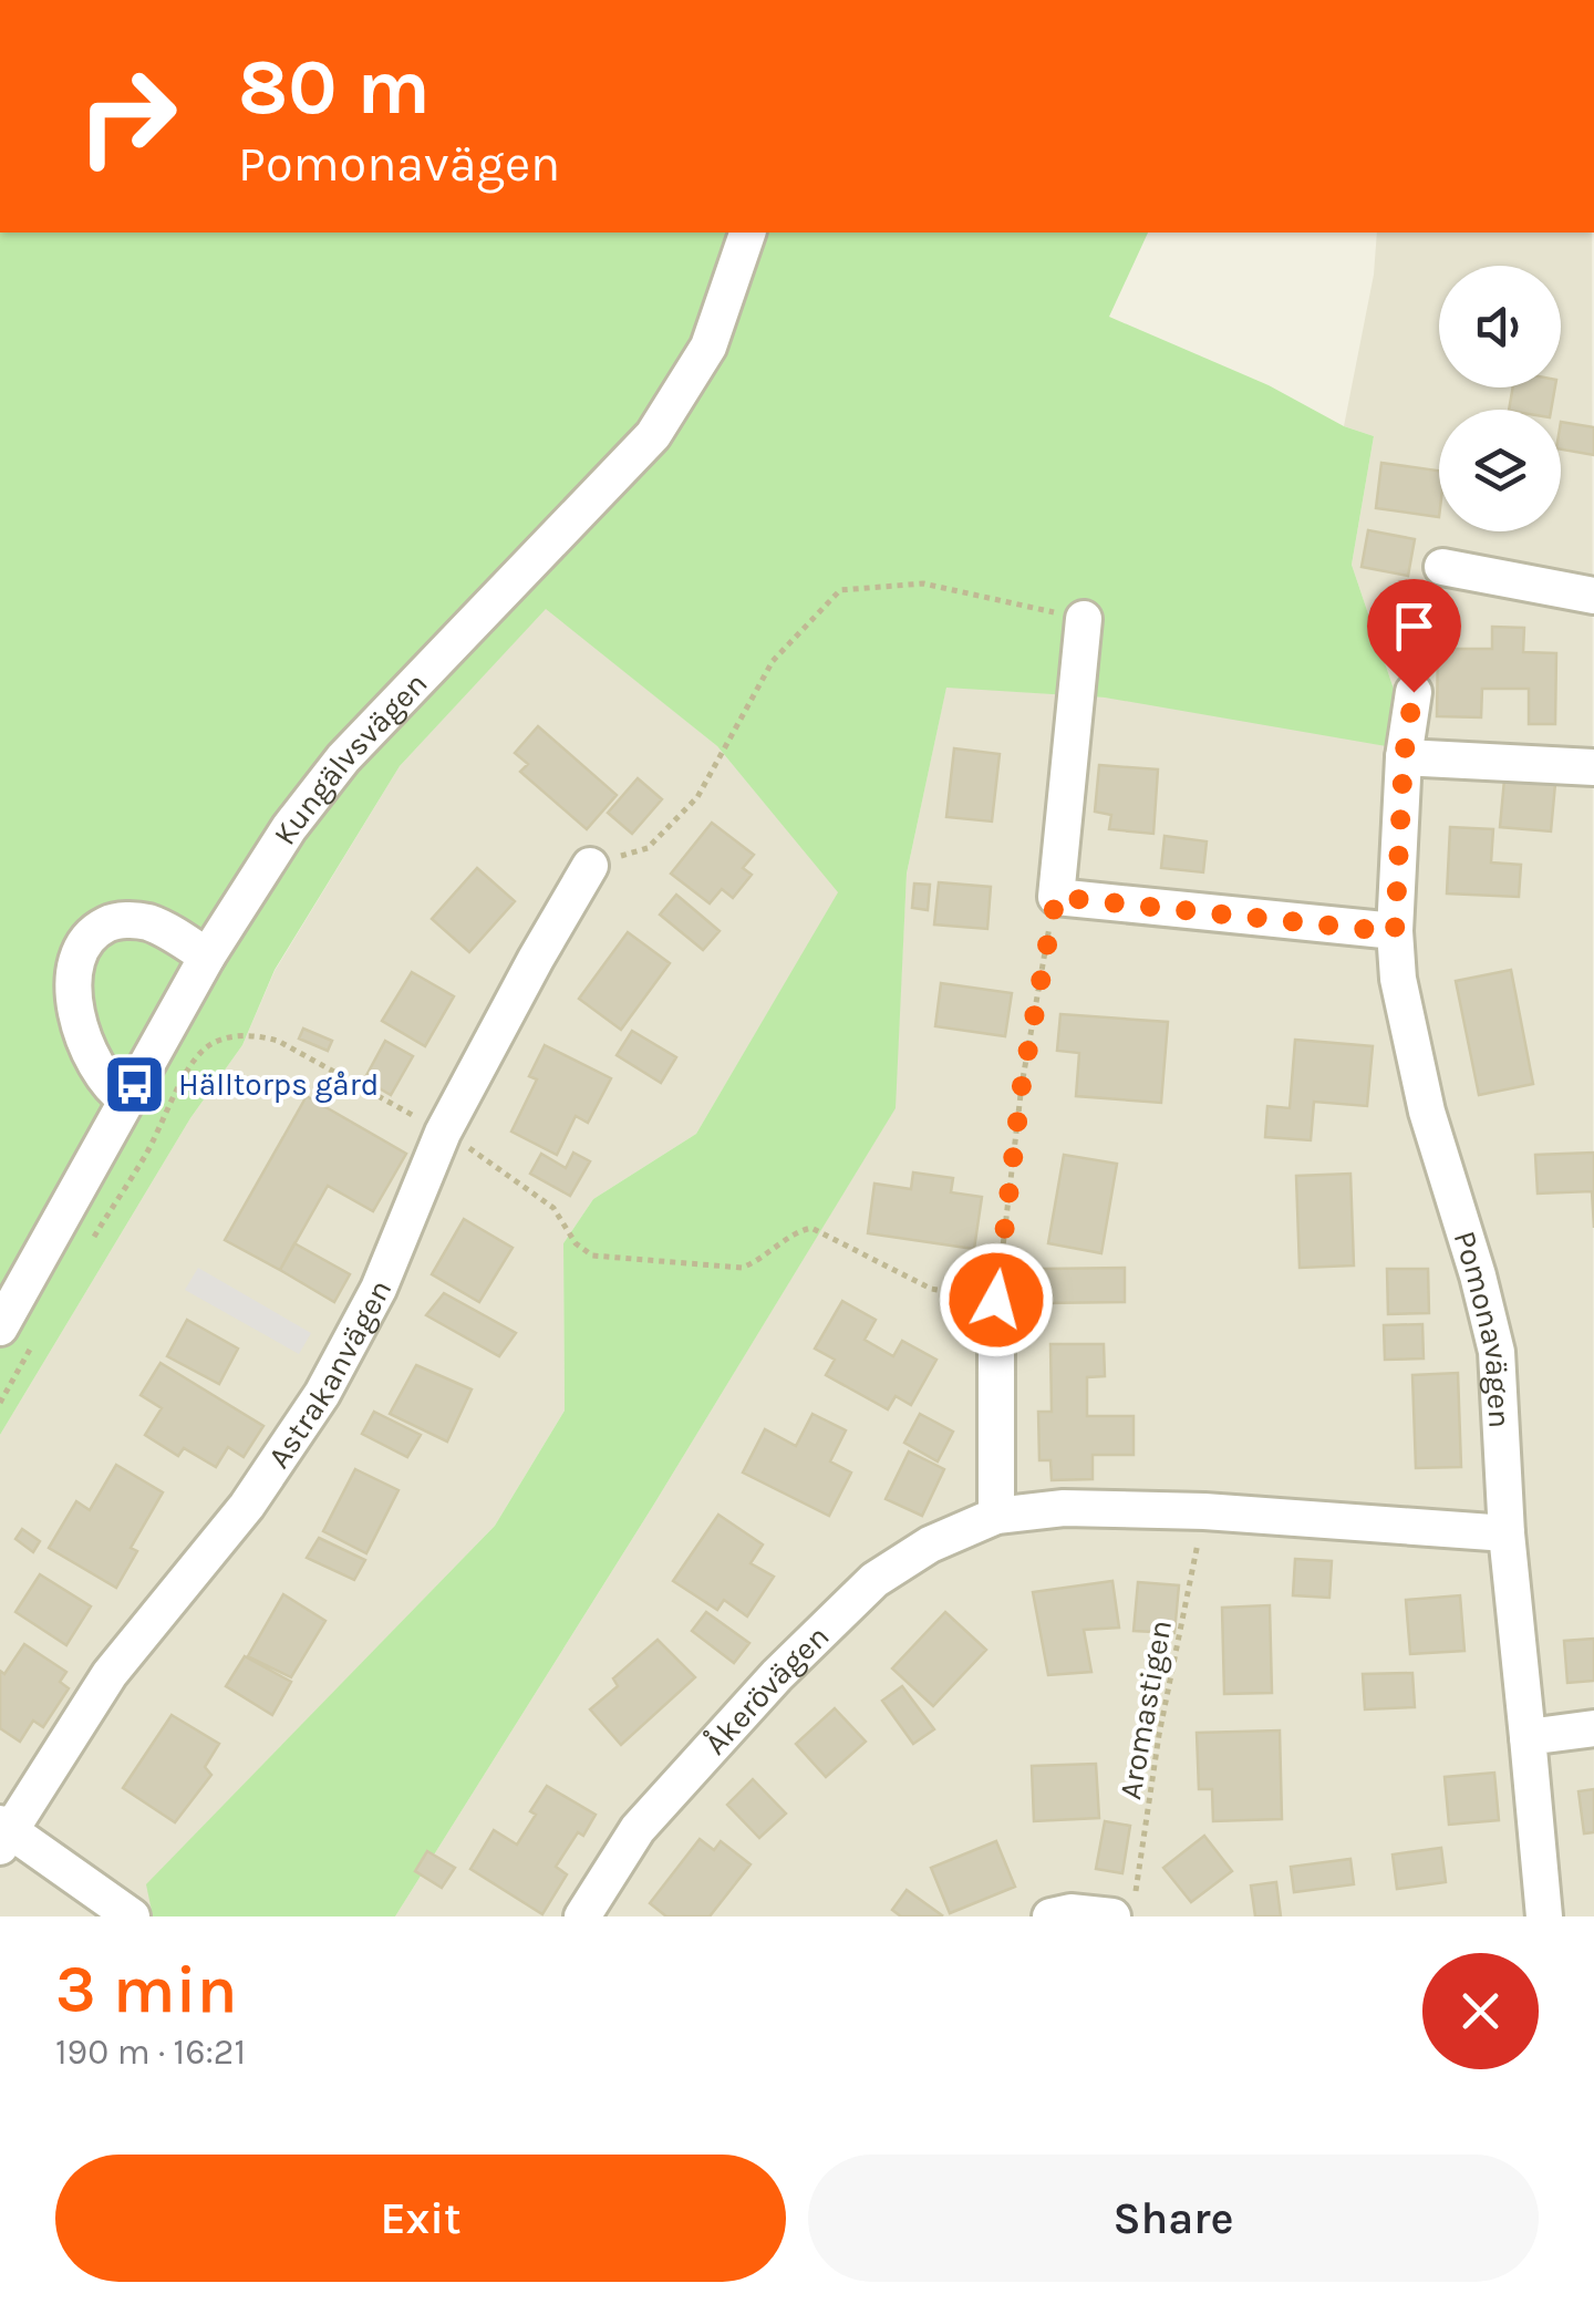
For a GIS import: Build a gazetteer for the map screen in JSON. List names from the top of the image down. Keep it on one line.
{"streets":{"street":["Kungälvsvägen","Pomonavägen","Astrakanvägen","Åkerövägen"],"path":["Aromastigen"]},"crossings":[["Pomonavägen","Åkerövägen"],["Åkerövägen","Aromastigen"]],"places":{"bus stop":["Hälltorps gård"]},"page":{"turn":["80 m","Pomonavägen"],"heading":["3 min","190 m · 16:21"],"buttons":["Exit","Share"]}}
